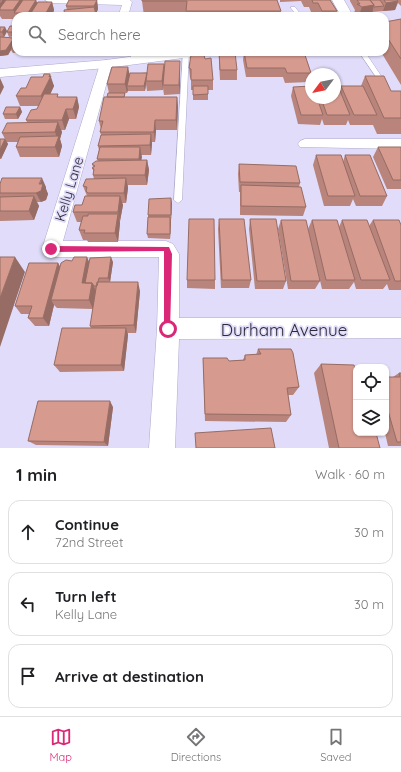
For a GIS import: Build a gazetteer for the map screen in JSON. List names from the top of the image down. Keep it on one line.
{"streets":{"street":["Kelly Lane","Durham Avenue"]},"crossings":[["Kelly Lane","Durham Avenue"]],"north":"bottom left","page":{"search":"Search here","heading":["1 min","Walk · 60 m"],"list":[["Continue","72nd Street","30 m"],["Turn left","Kelly Lane","30 m"],"Arrive at destination"],"nav":["Map","Directions","Saved"]}}
